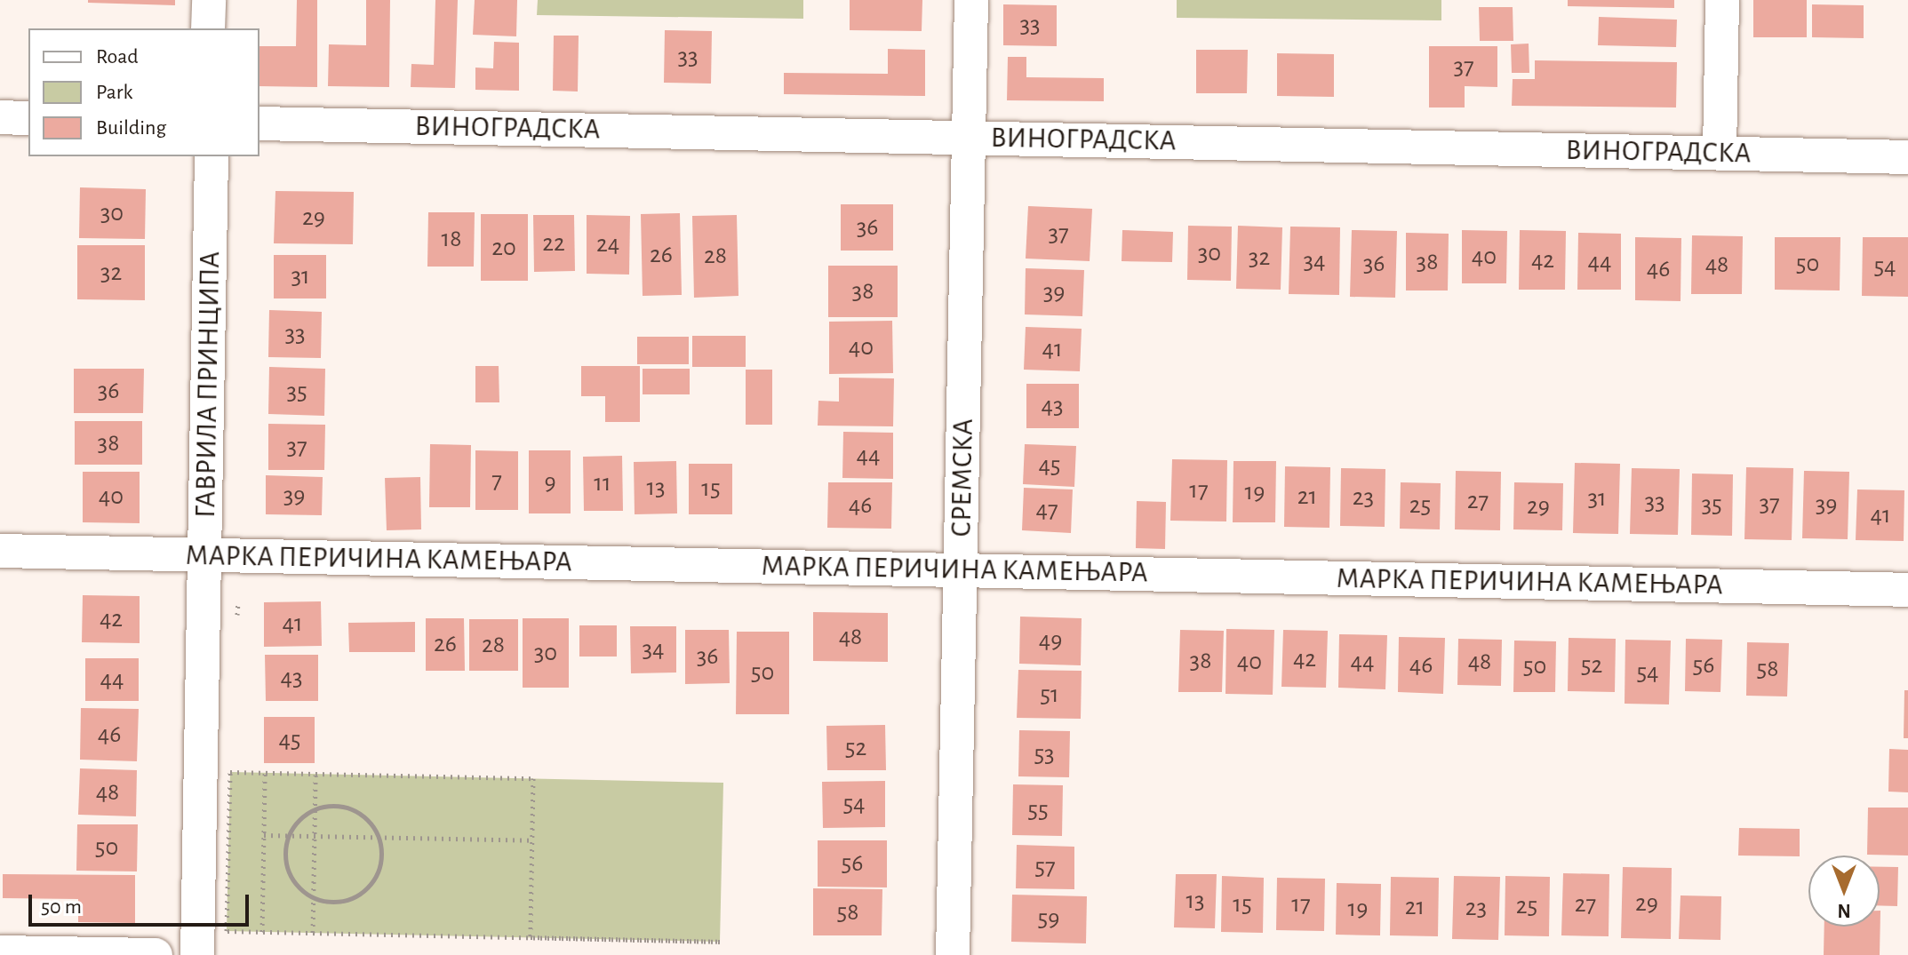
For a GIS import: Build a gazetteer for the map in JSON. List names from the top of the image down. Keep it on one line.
{"streets":{"street":["ВИНОГРАДСКА","ГАВРИЛА ПРИНЦИПА","СРЕМСКА","МАРКА ПЕРИЧИНА КАМЕЊАРА"]},"crossings":[["ВИНОГРАДСКА","СРЕМСКА"],["ГАВРИЛА ПРИНЦИПА","МАРКА ПЕРИЧИНА КАМЕЊАРА"],["СРЕМСКА","МАРКА ПЕРИЧИНА КАМЕЊАРА"]],"house_numbers":["33","33","37","30","29","36","37","18","22","24","20","30","26","28","40","32","42","34","38","44","36","50","48","54","46","32","31","38","39","33","40","41","36","35","43","38","37","44","45","7","9","11","13","15","17","19","39","40","21","23","31","27","33","37","35","39","46","25","29","47","41","42","41","48","49","26","28","34","30","36","42","38","40","44","48","46","52","56","50","58","50","54","43","44","51","46","45","52","53","48","54","55","50","56","57","13","29","15","17","27","25","21","23","19","58","59"],"legend":["Road","Park","Building"],"scale_bar":"50 m","north":"bottom"}
